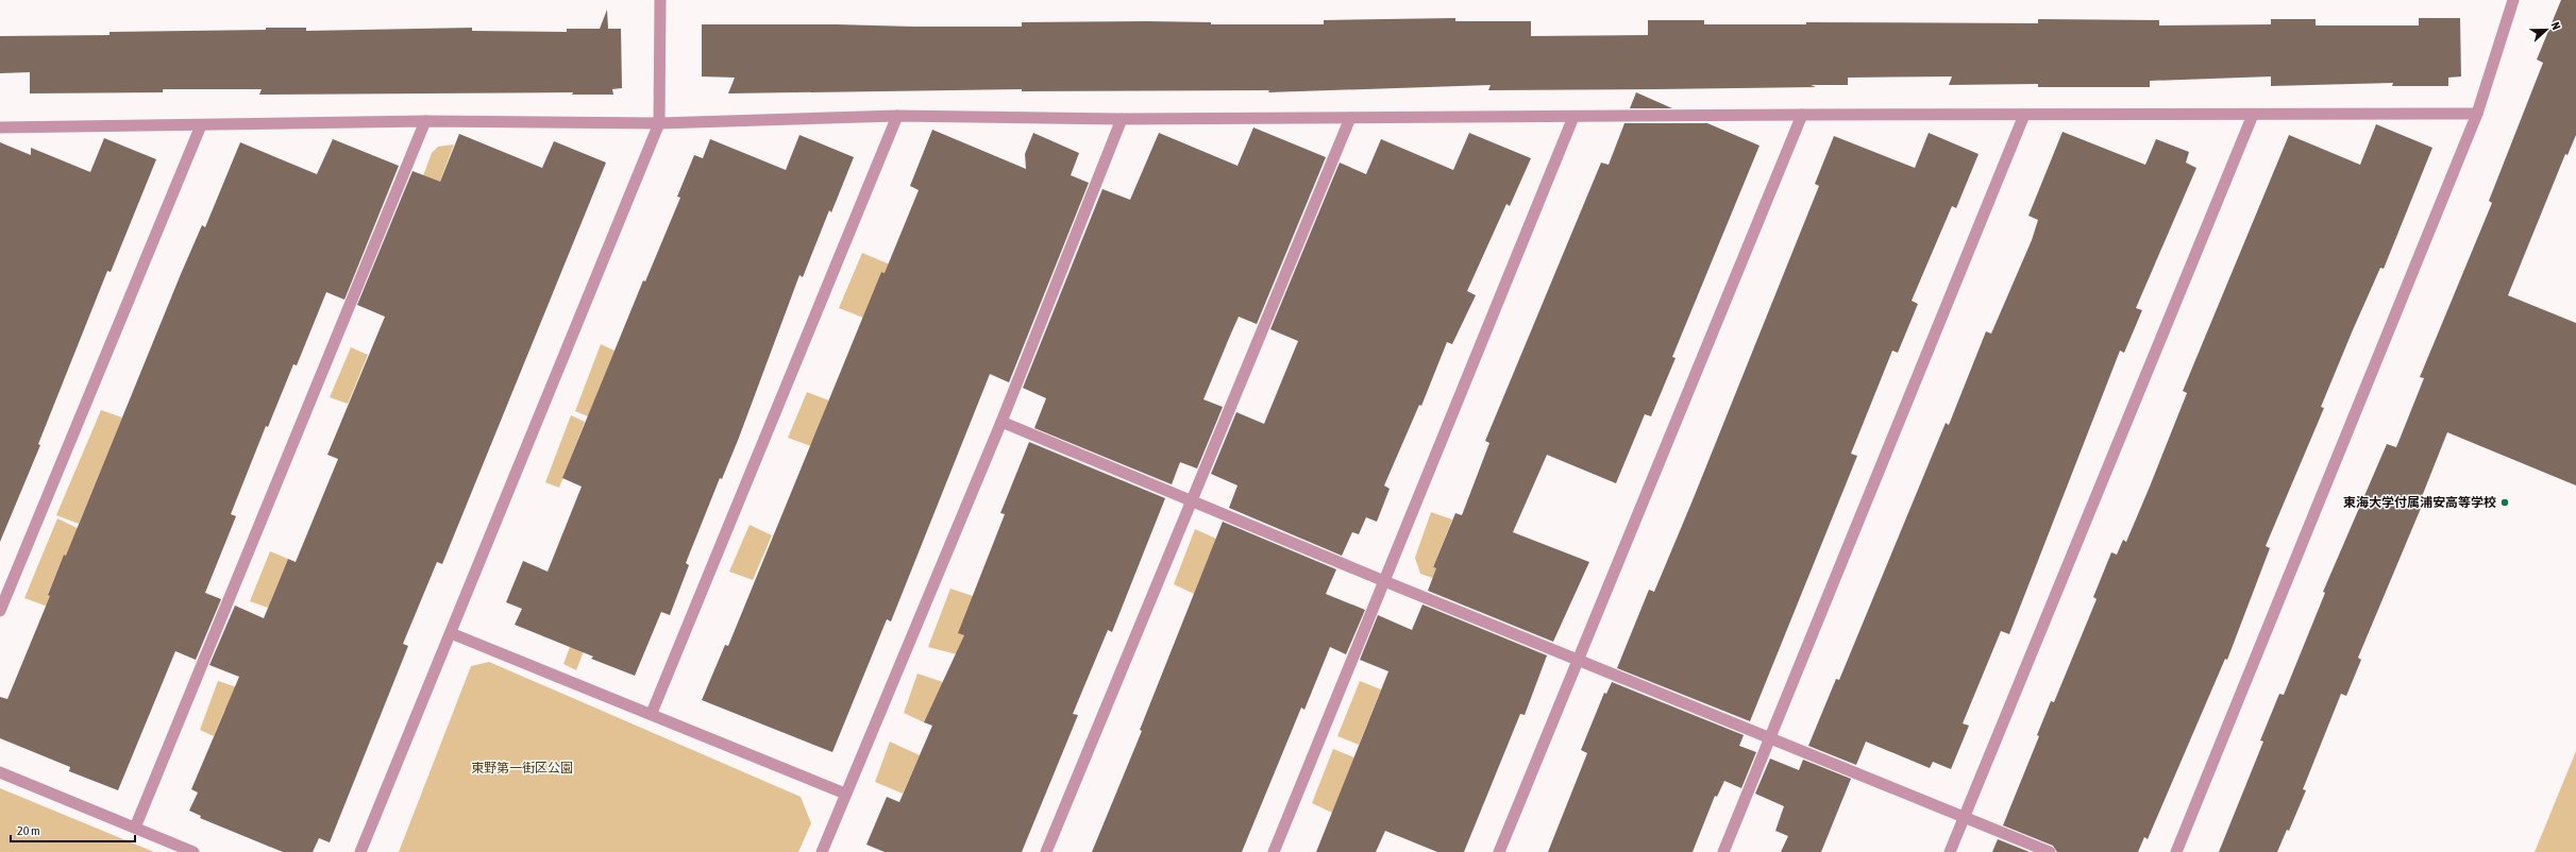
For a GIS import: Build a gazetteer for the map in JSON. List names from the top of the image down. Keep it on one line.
{"parks":["東野第一街区公園"],"places":["東海大学付属浦安高等学校"],"scale_bar":"20 m","north":"right"}
